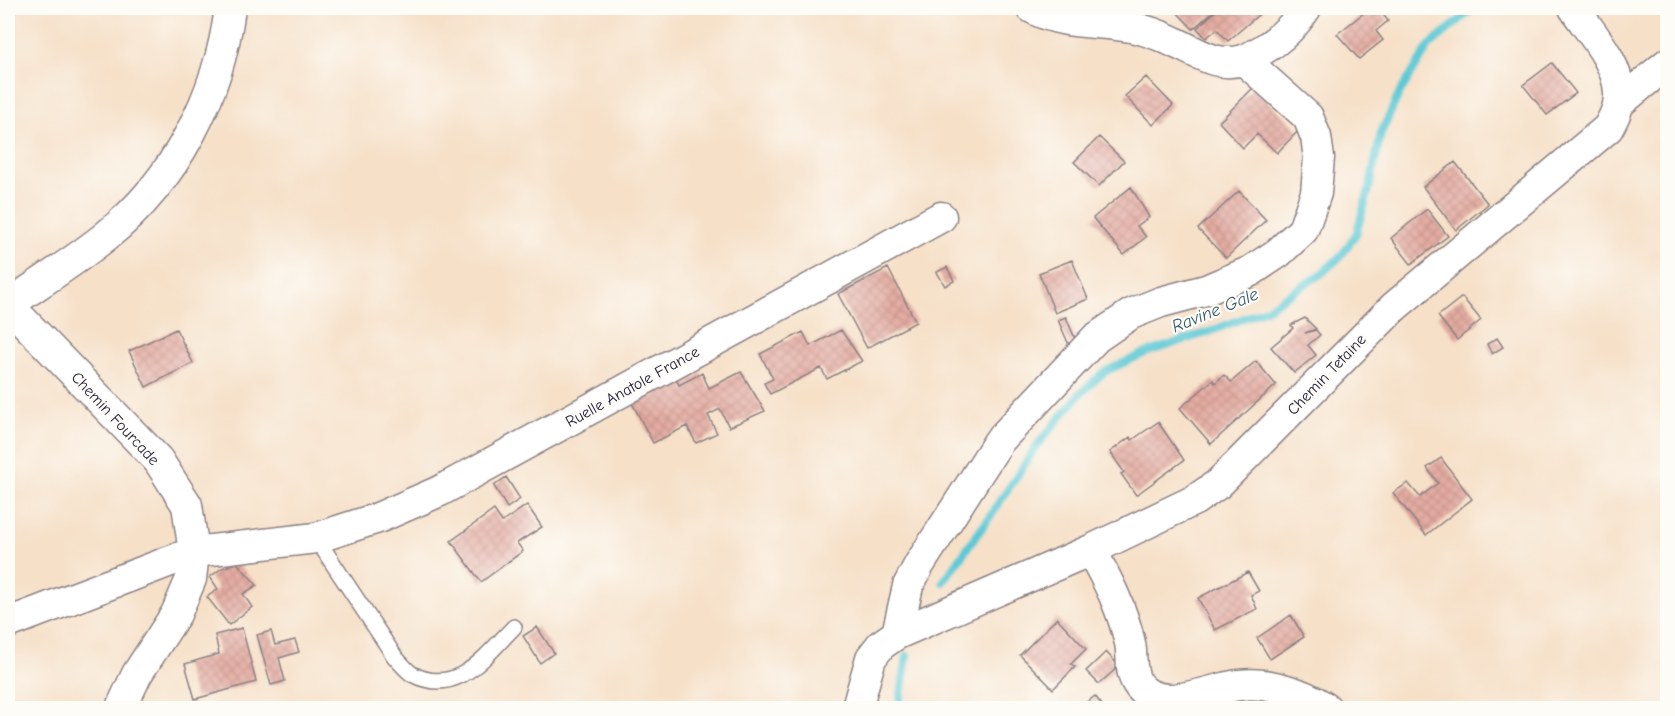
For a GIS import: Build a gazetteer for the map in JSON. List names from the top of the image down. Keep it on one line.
{"streets":{"street":["Chemin Tetaine","Ruelle Anatole France","Chemin Fourcade"]},"crossings":[["Ruelle Anatole France","Chemin Fourcade"]],"water":["Ravine Gale"]}
